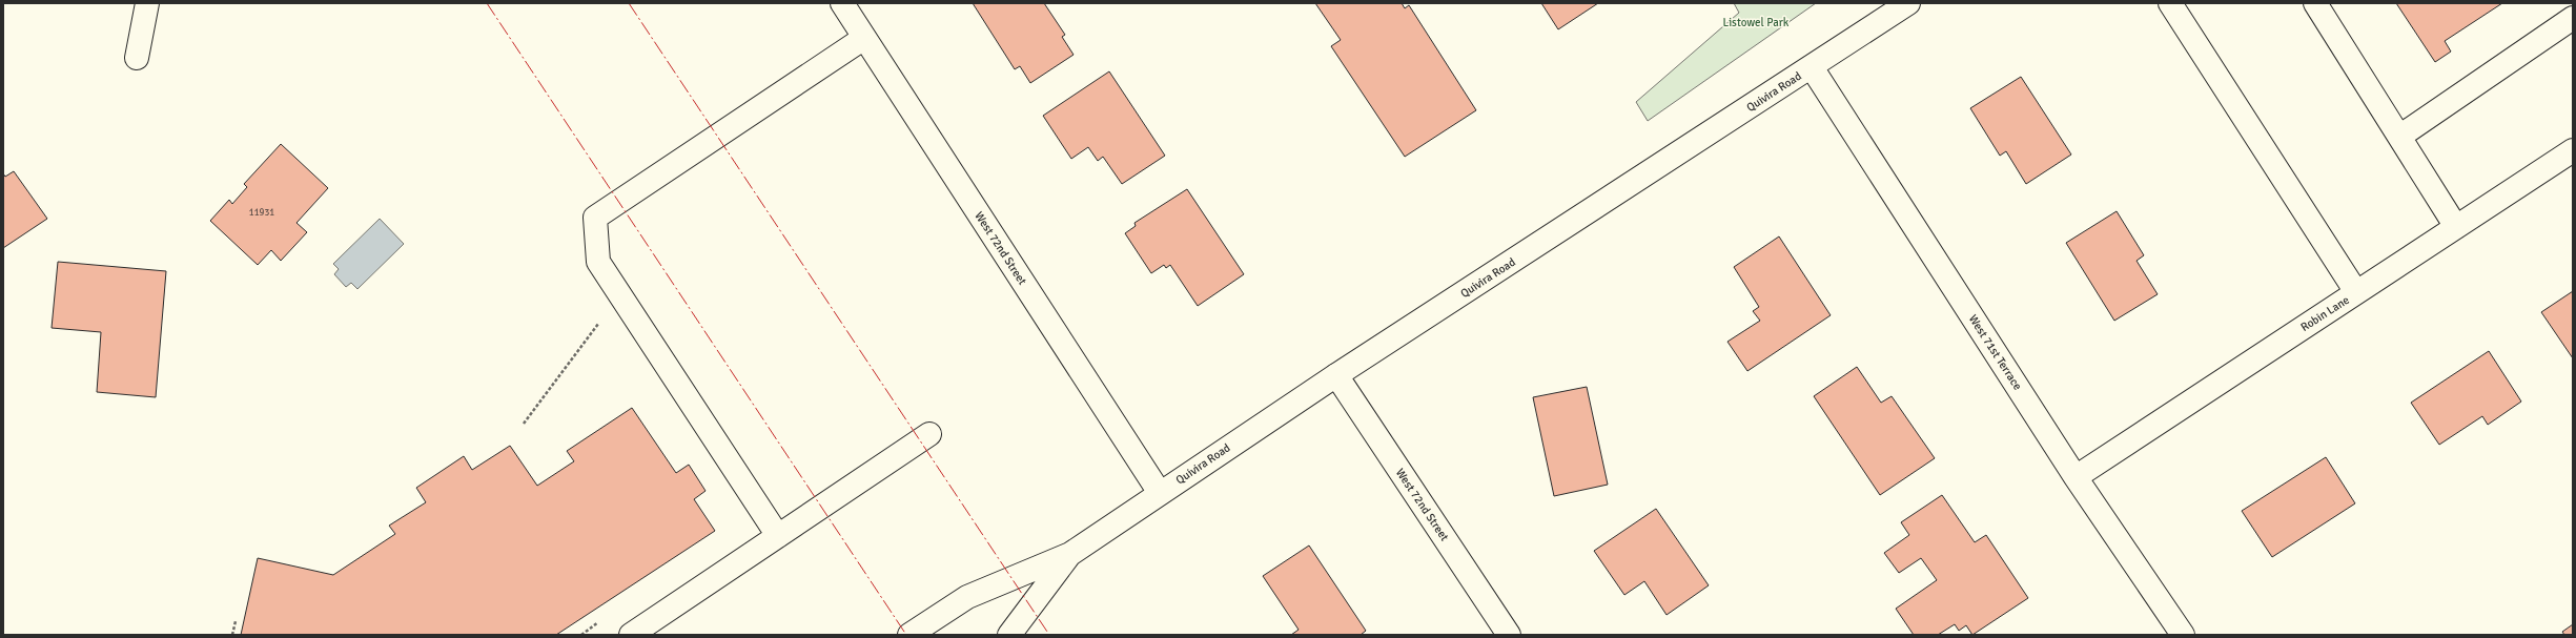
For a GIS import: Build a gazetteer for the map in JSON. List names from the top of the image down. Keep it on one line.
{"streets":{"street":["Quivira Road","West 72nd Street","Robin Lane","West 71st Terrace"]},"crossings":[["Quivira Road","West 72nd Street"],["Quivira Road","West 71st Terrace"],["Robin Lane","West 71st Terrace"]],"parks":["Listowel Park"],"house_numbers":["11931"]}
